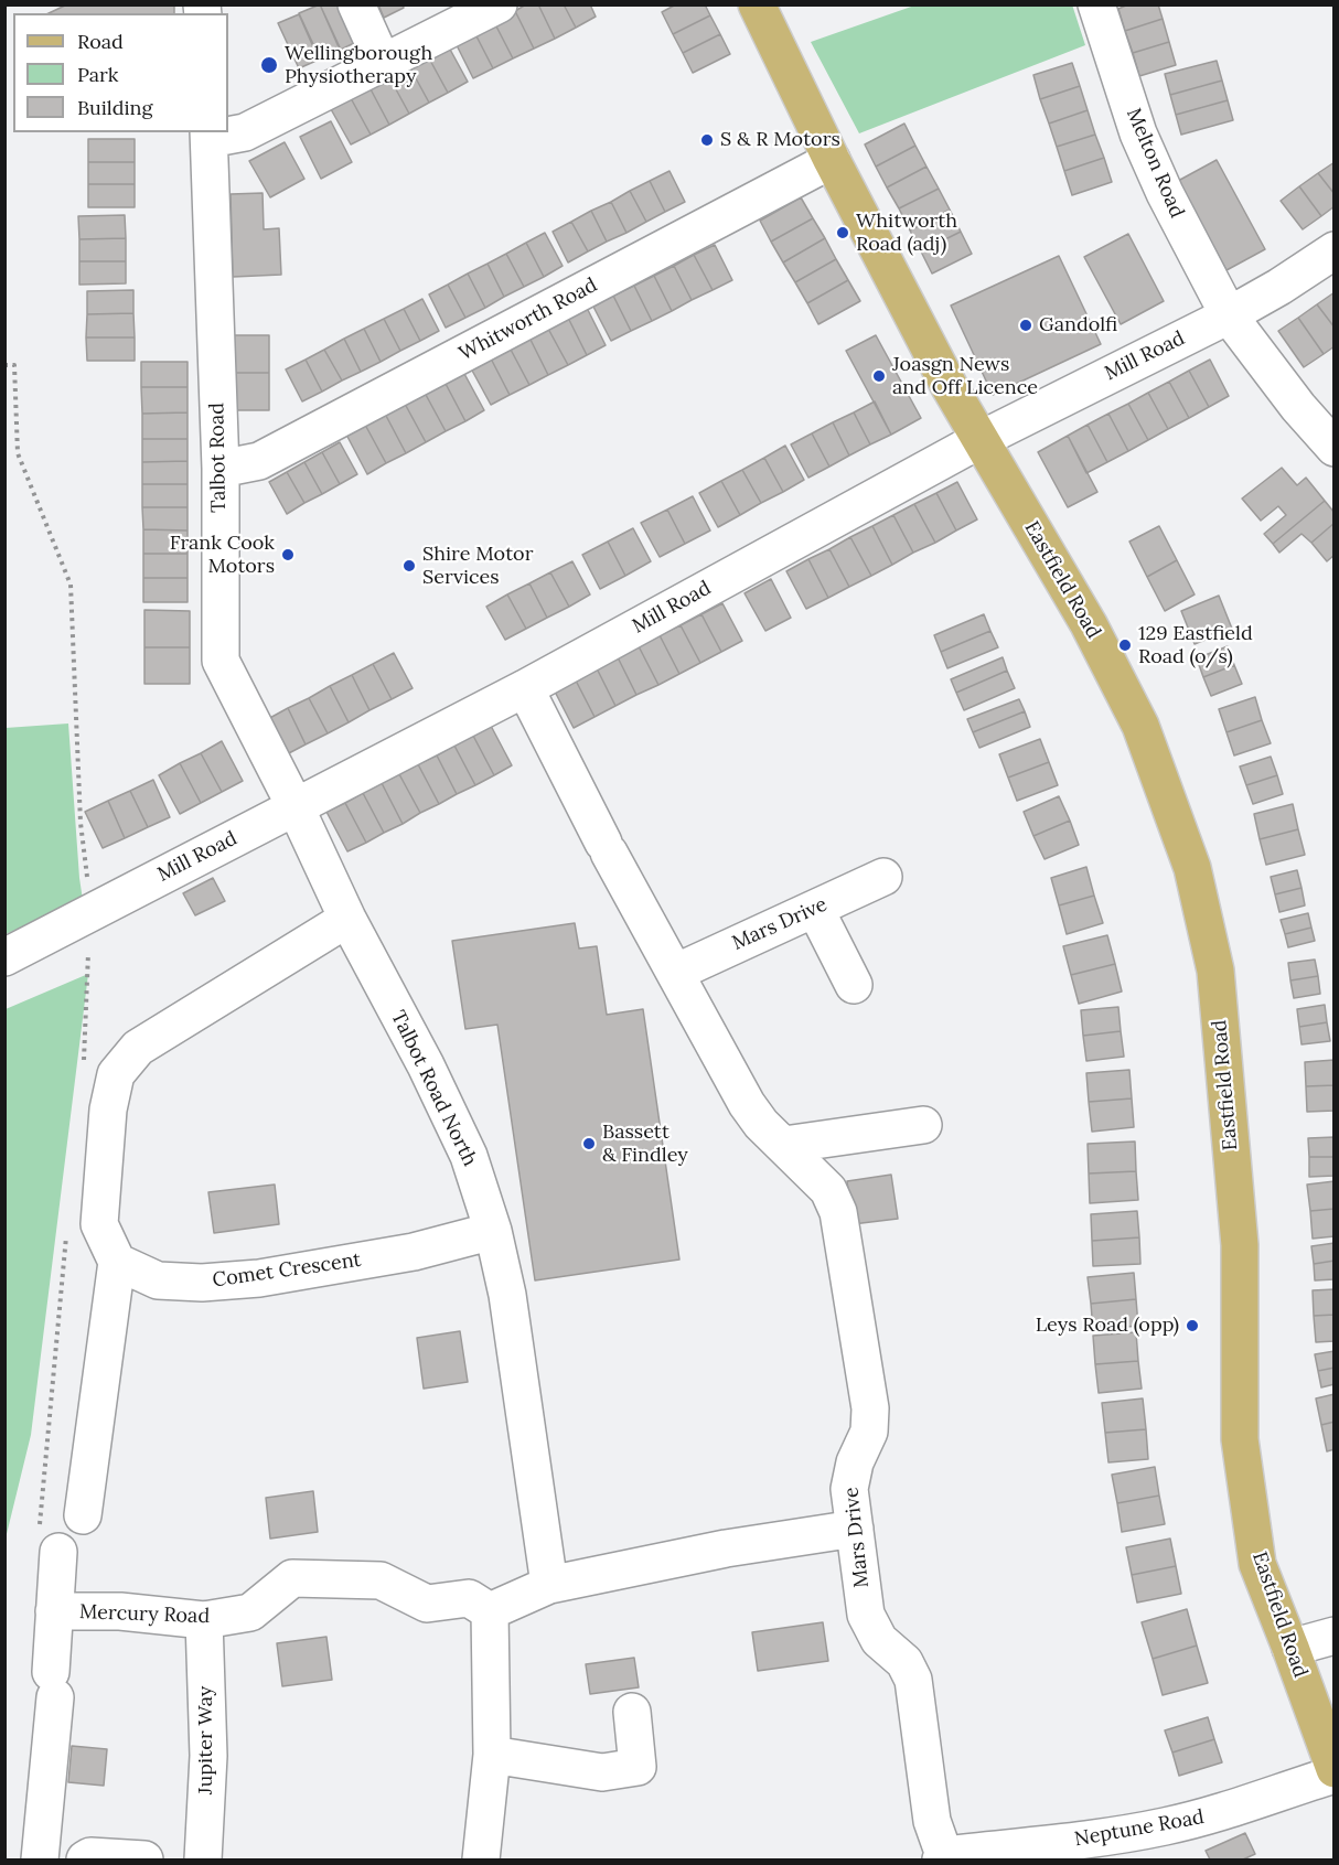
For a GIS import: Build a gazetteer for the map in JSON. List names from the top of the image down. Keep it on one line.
{"streets":{"main road":["Eastfield Road"],"street":["Melton Road","Whitworth Road","Mill Road","Talbot Road","Mars Drive","Talbot Road North","Comet Crescent","Mercury Road","Jupiter Way","Neptune Road"]},"crossings":[["Melton Road","Mill Road"],["Whitworth Road","Talbot Road"],["Whitworth Road","Eastfield Road"],["Mill Road","Talbot Road"],["Mill Road","Eastfield Road"],["Mill Road","Mars Drive"],["Mill Road","Talbot Road North"],["Talbot Road","Talbot Road North"],["Mars Drive","Neptune Road"],["Talbot Road North","Comet Crescent"],["Mercury Road","Jupiter Way"]],"places":["Wellingborough Physiotherapy","S & R Motors","Whitworth Road (adj)","Gandolfi","Joasgn News and Off Licence","Frank Cook Motors","Shire Motor Services","129 Eastfield Road (o/s)","Bassett & Findley","Leys Road (opp)"],"legend":["Road","Park","Building"]}
